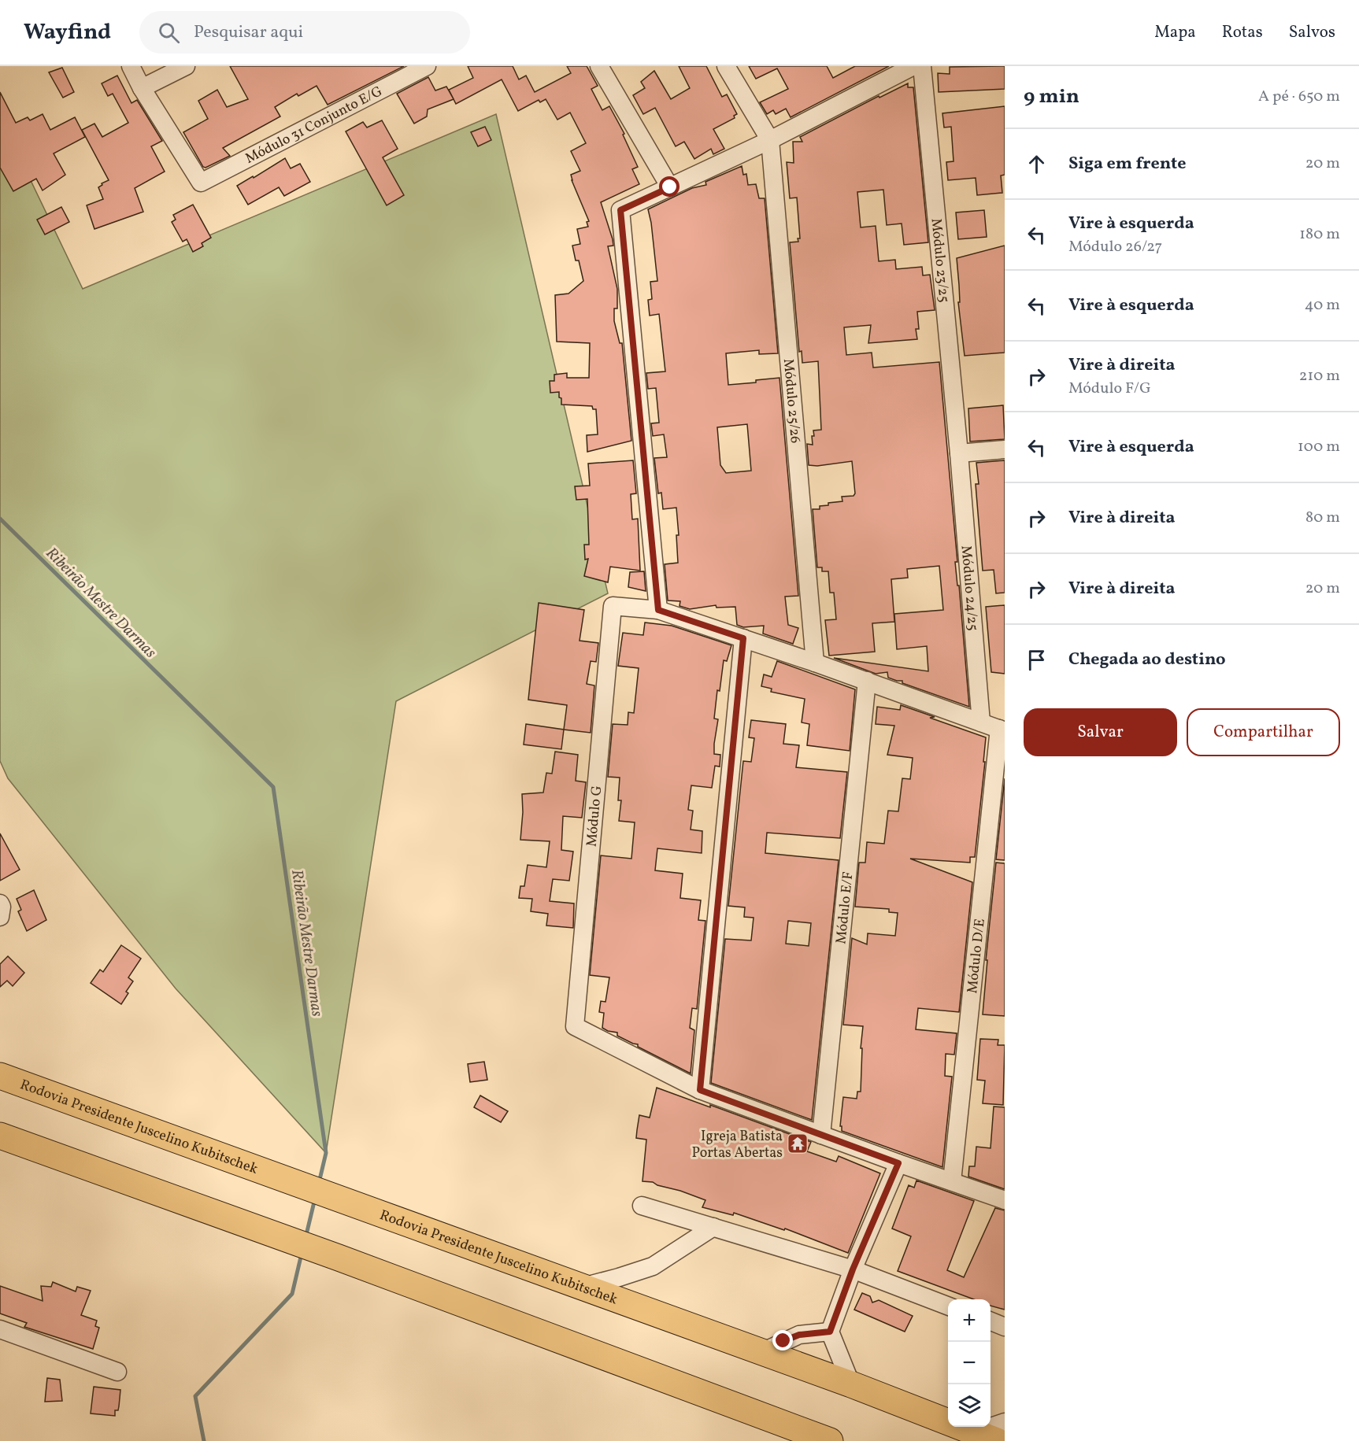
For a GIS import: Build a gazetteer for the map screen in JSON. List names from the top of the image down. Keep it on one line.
{"streets":{"highway":["Rodovia Presidente Juscelino Kubitschek"],"street":["Módulo 31 Conjunto E/G","Módulo 23/25","Módulo 25/26","Módulo 24/25","Módulo G","Módulo E/F","Módulo D/E"]},"crossings":[["Módulo 23/25","Módulo 24/25"]],"water":["Ribeirão Mestre Darmas"],"places":{"temple":["Igreja Batista Portas Abertas"]},"page":{"header":"Wayfind","search":"Pesquisar aqui","nav":["Mapa","Rotas","Salvos"],"heading":["9 min","A pé · 650 m"],"list":[["Siga em frente","20 m"],["Vire à esquerda","Módulo 26/27","180 m"],["Vire à esquerda","40 m"],["Vire à direita","Módulo F/G","210 m"],["Vire à esquerda","100 m"],["Vire à direita","80 m"],["Vire à direita","20 m"],"Chegada ao destino"],"buttons":["Salvar","Compartilhar"],"map_buttons":["+","−"]}}
